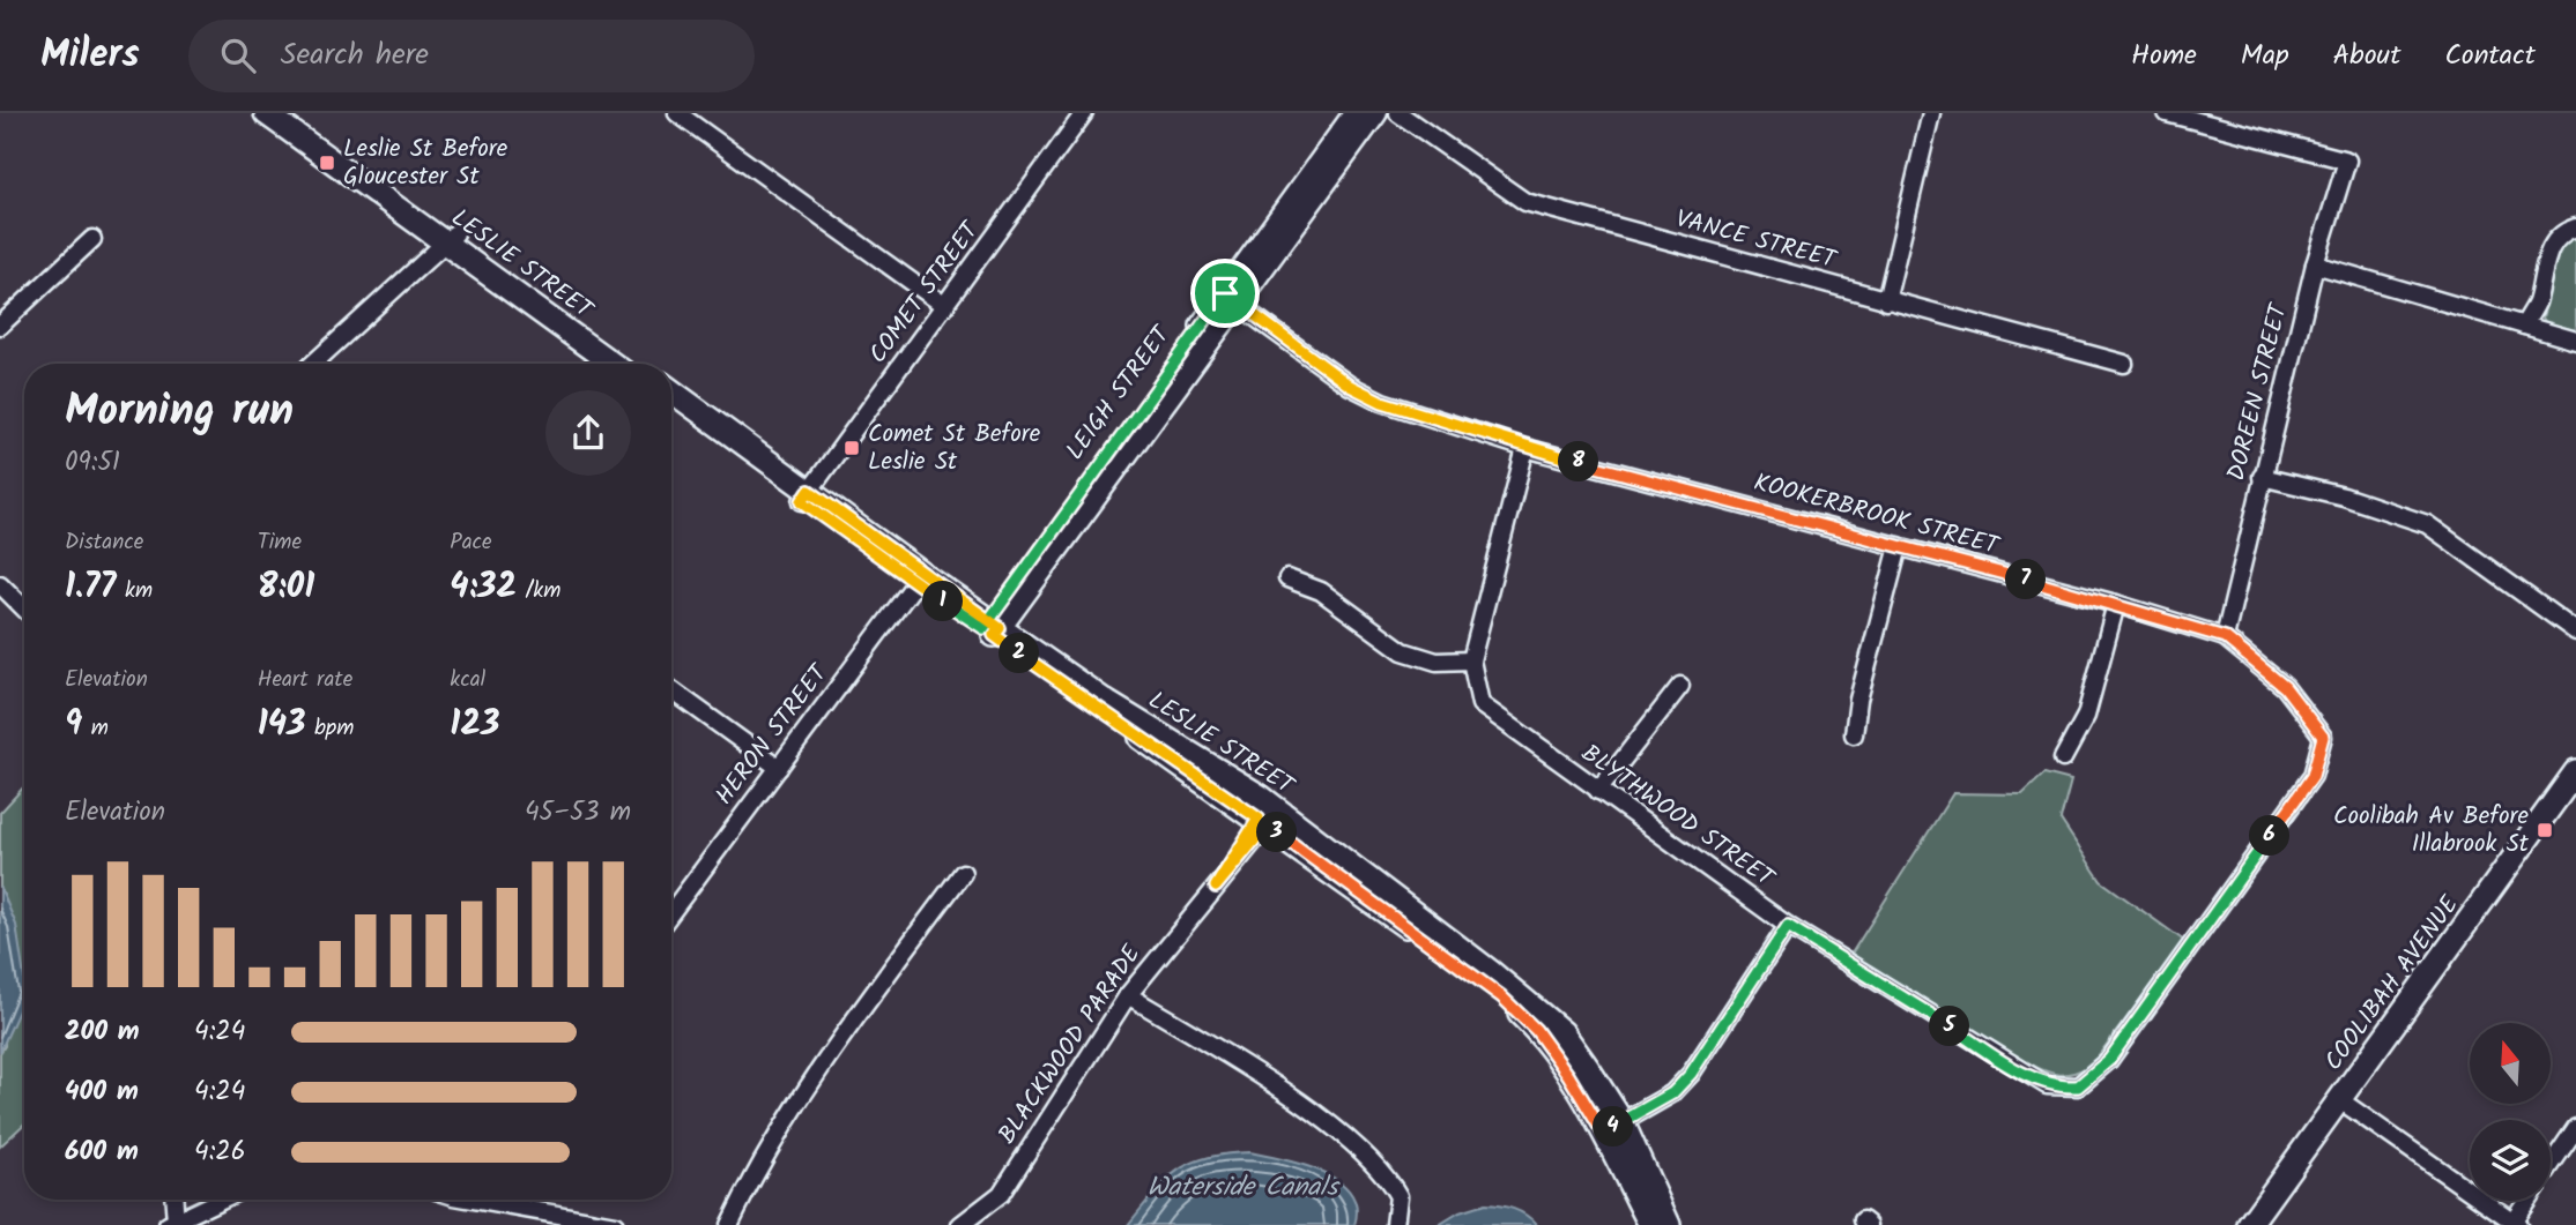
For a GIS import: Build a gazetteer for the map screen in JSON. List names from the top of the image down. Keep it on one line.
{"streets":{"street":["VANCE STREET","LESLIE STREET","COMET STREET","DOREEN STREET","LEIGH STREET","KOOKERBROOK STREET","HERON STREET","BLYTHWOOD STREET","COOLIBAH AVENUE","BLACKWOOD PARADE"]},"crossings":[["LESLIE STREET","COMET STREET"],["LESLIE STREET","LEIGH STREET"],["LESLIE STREET","HERON STREET"],["LESLIE STREET","BLACKWOOD PARADE"],["DOREEN STREET","KOOKERBROOK STREET"],["LEIGH STREET","KOOKERBROOK STREET"],["KOOKERBROOK STREET","BLYTHWOOD STREET"]],"water":["Waterside Canals"],"places":{"transit":["Leslie St Before Gloucester St","Comet St Before Leslie St","Coolibah Av Before Illabrook St"]},"north":"top","page":{"header":"Milers","search":"Search here","nav":["Home","Map","About","Contact"],"heading":["Morning run","09:51"],"pins":["8","7","1","2","3","6","5","4"],"stats":[["Distance","1.77 km"],["Time","8:01"],["Pace","4:32 /km"],["Elevation","9 m"],["Heart rate","143 bpm"],["kcal","123"]],"chart":["Elevation","45–53 m"],"list":[{"name":"200 m","note":"4:24"},{"name":"400 m","note":"4:24"},{"name":"600 m","note":"4:26"}]}}
